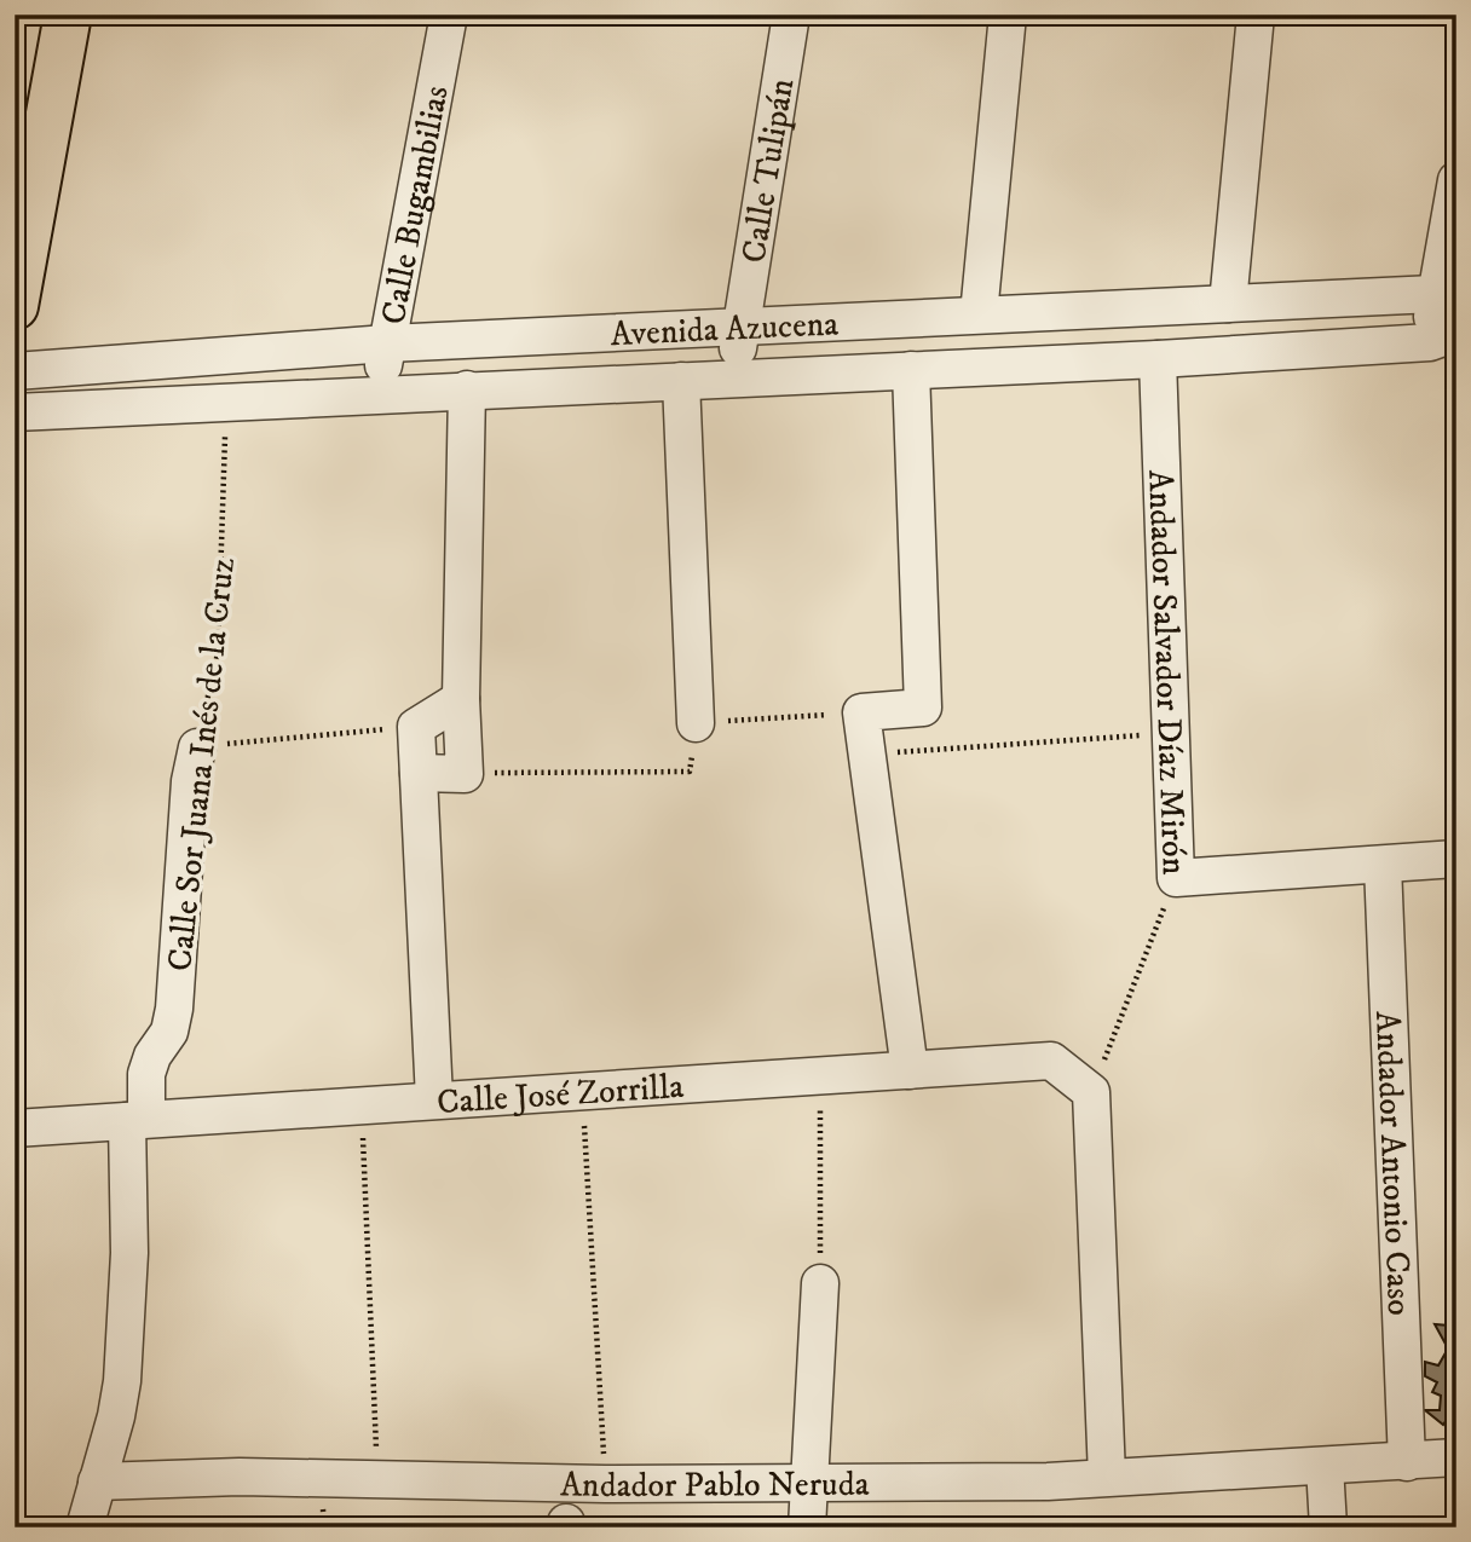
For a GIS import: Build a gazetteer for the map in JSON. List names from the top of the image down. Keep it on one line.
{"streets":{"street":["Calle Tulipán","Calle Bugambilias","Avenida Azucena","Andador Salvador Díaz Mirón","Calle Sor Juana Inés de la Cruz","Calle José Zorrilla","Andador Antonio Caso","Andador Pablo Neruda"]},"crossings":[["Calle Tulipán","Avenida Azucena"],["Calle Bugambilias","Avenida Azucena"],["Avenida Azucena","Andador Salvador Díaz Mirón"],["Avenida Azucena","Calle Sor Juana Inés de la Cruz"],["Andador Salvador Díaz Mirón","Calle José Zorrilla"],["Calle Sor Juana Inés de la Cruz","Calle José Zorrilla"],["Calle Sor Juana Inés de la Cruz","Andador Pablo Neruda"],["Andador Antonio Caso","Andador Pablo Neruda"]]}
